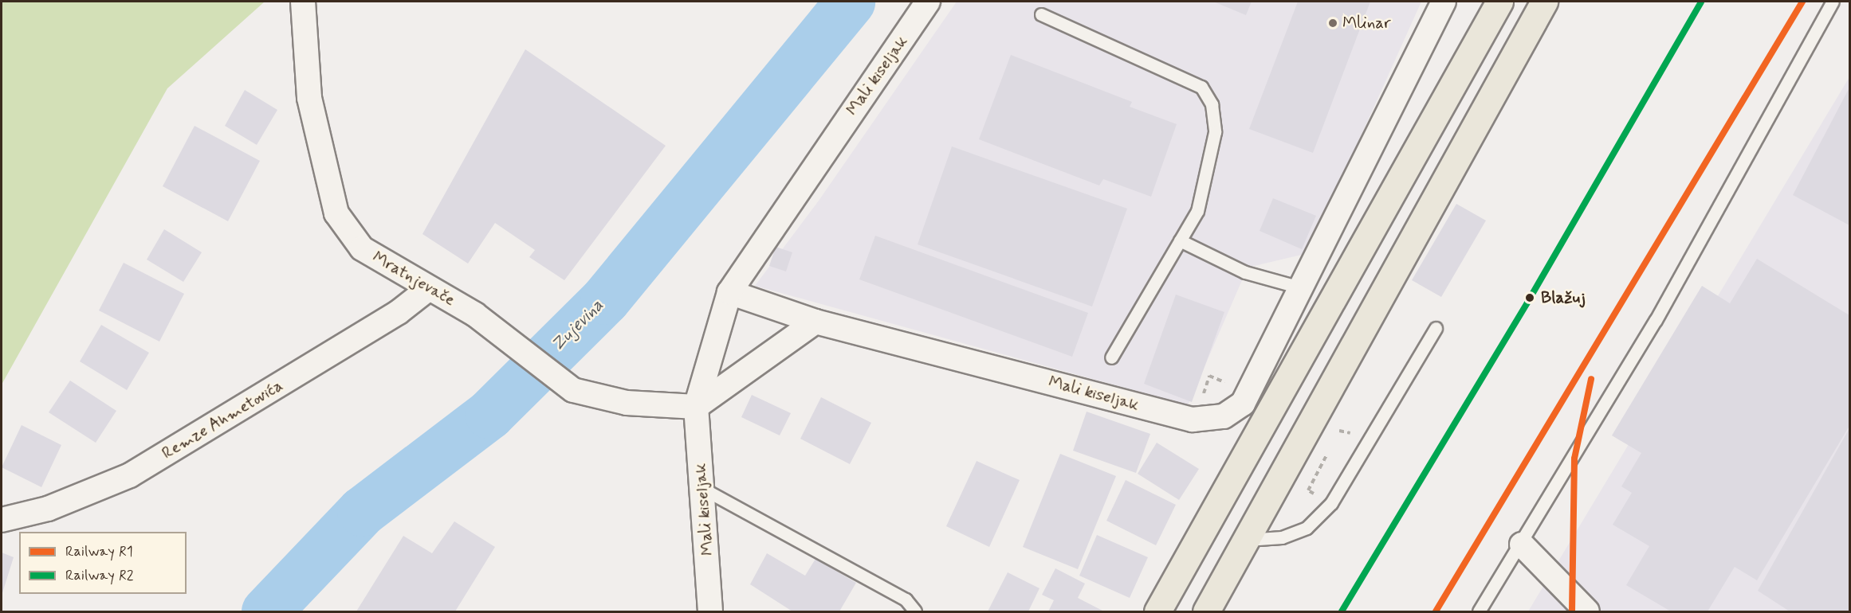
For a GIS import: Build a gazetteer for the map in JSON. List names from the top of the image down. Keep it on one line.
{"streets":{"street":["Mali kiseljak","Mratnjevače","Remze Ahmetovića"]},"crossings":[["Mali kiseljak","Mratnjevače"],["Mratnjevače","Remze Ahmetovića"]],"water":["Zujevina"],"places":["Mlinar","Blažuj"],"lines":["rail line R1","rail line R2"],"legend":["Railway R1","Railway R2"]}
